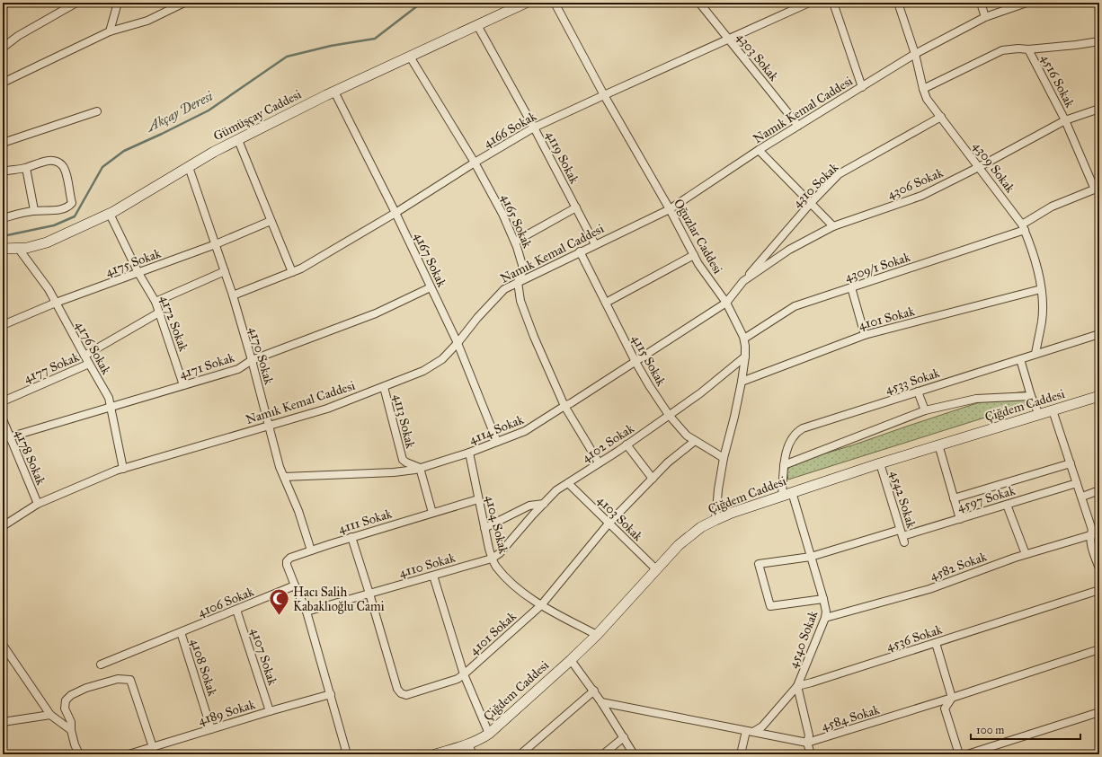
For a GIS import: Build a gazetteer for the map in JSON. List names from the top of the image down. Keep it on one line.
{"streets":{"street":["4303 Sokak","4516 Sokak","Namık Kemal Caddesi","Gümüşçay Caddesi","4166 Sokak","4119 Sokak","4309 Sokak","4306 Sokak","4310 Sokak","4165 Sokak","Oğuzlar Caddesi","4167 Sokak","4175 Sokak","4309/1 Sokak","4101 Sokak","4172 Sokak","4176 Sokak","4170 Sokak","4115 Sokak","4171 Sokak","4177 Sokak","4533 Sokak","Çiğdem Caddesi","4113 Sokak","4114 Sokak","4102 Sokak","4178 Sokak","4597 Sokak","4542 Sokak","4103 Sokak","4111 Sokak","4104 Sokak","4110 Sokak","4582 Sokak","4106 Sokak","4536 Sokak","4540 Sokak","4107 Sokak","4108 Sokak","4189 Sokak","4584 Sokak"]},"crossings":[["4303 Sokak","Namık Kemal Caddesi"],["4303 Sokak","4166 Sokak"],["4516 Sokak","4309 Sokak"],["4516 Sokak","4306 Sokak"],["4516 Sokak","4309/1 Sokak"],["Namık Kemal Caddesi","4119 Sokak"],["Namık Kemal Caddesi","4309 Sokak"],["Namık Kemal Caddesi","4165 Sokak"],["Namık Kemal Caddesi","Oğuzlar Caddesi"],["Namık Kemal Caddesi","4167 Sokak"],["Namık Kemal Caddesi","4176 Sokak"],["Namık Kemal Caddesi","4170 Sokak"],["Namık Kemal Caddesi","4115 Sokak"],["Namık Kemal Caddesi","4113 Sokak"],["Namık Kemal Caddesi","4178 Sokak"],["Gümüşçay Caddesi","4119 Sokak"],["Gümüşçay Caddesi","4165 Sokak"],["Gümüşçay Caddesi","4167 Sokak"],["Gümüşçay Caddesi","4172 Sokak"],["Gümüşçay Caddesi","4176 Sokak"],["Gümüşçay Caddesi","4170 Sokak"],["4166 Sokak","4119 Sokak"],["4166 Sokak","4165 Sokak"],["4166 Sokak","Oğuzlar Caddesi"],["4166 Sokak","4167 Sokak"],["4166 Sokak","4170 Sokak"],["4309 Sokak","4306 Sokak"],["4309 Sokak","4310 Sokak"],["4309 Sokak","4309/1 Sokak"],["4309 Sokak","4101 Sokak"],["4309 Sokak","4533 Sokak"],["4306 Sokak","4310 Sokak"],["4310 Sokak","Oğuzlar Caddesi"],["4310 Sokak","4114 Sokak"],["4165 Sokak","4114 Sokak"],["4165 Sokak","4102 Sokak"],["Oğuzlar Caddesi","4309/1 Sokak"],["Oğuzlar Caddesi","4101 Sokak"],["Oğuzlar Caddesi","4115 Sokak"],["Oğuzlar Caddesi","Çiğdem Caddesi"],["Oğuzlar Caddesi","4114 Sokak"],["Oğuzlar Caddesi","4102 Sokak"],["4167 Sokak","4171 Sokak"],["4167 Sokak","4114 Sokak"],["4175 Sokak","4172 Sokak"],["4175 Sokak","4176 Sokak"],["4175 Sokak","4170 Sokak"],["4101 Sokak","4115 Sokak"],["4101 Sokak","4103 Sokak"],["4101 Sokak","4111 Sokak"],["4101 Sokak","4104 Sokak"],["4101 Sokak","4110 Sokak"],["4172 Sokak","4171 Sokak"],["4176 Sokak","4171 Sokak"],["4176 Sokak","4177 Sokak"],["4170 Sokak","4171 Sokak"],["4170 Sokak","4114 Sokak"],["4170 Sokak","4111 Sokak"],["4115 Sokak","4114 Sokak"],["4115 Sokak","4102 Sokak"],["4171 Sokak","4178 Sokak"],["4533 Sokak","Çiğdem Caddesi"],["Çiğdem Caddesi","4542 Sokak"],["Çiğdem Caddesi","4103 Sokak"],["Çiğdem Caddesi","4104 Sokak"],["Çiğdem Caddesi","4540 Sokak"],["4113 Sokak","4114 Sokak"],["4114 Sokak","4104 Sokak"],["4102 Sokak","4103 Sokak"],["4102 Sokak","4104 Sokak"],["4102 Sokak","4110 Sokak"],["4597 Sokak","4542 Sokak"],["4597 Sokak","4540 Sokak"],["4111 Sokak","4104 Sokak"],["4111 Sokak","4106 Sokak"],["4104 Sokak","4110 Sokak"],["4582 Sokak","4540 Sokak"],["4106 Sokak","4107 Sokak"],["4106 Sokak","4108 Sokak"],["4536 Sokak","4540 Sokak"],["4540 Sokak","4584 Sokak"],["4107 Sokak","4189 Sokak"],["4108 Sokak","4189 Sokak"]],"water":["Akçay Deresi"],"places":{"mosque":["Hacı Salih Kabaklıoğlu Cami"]},"scale_bar":"100 m"}
